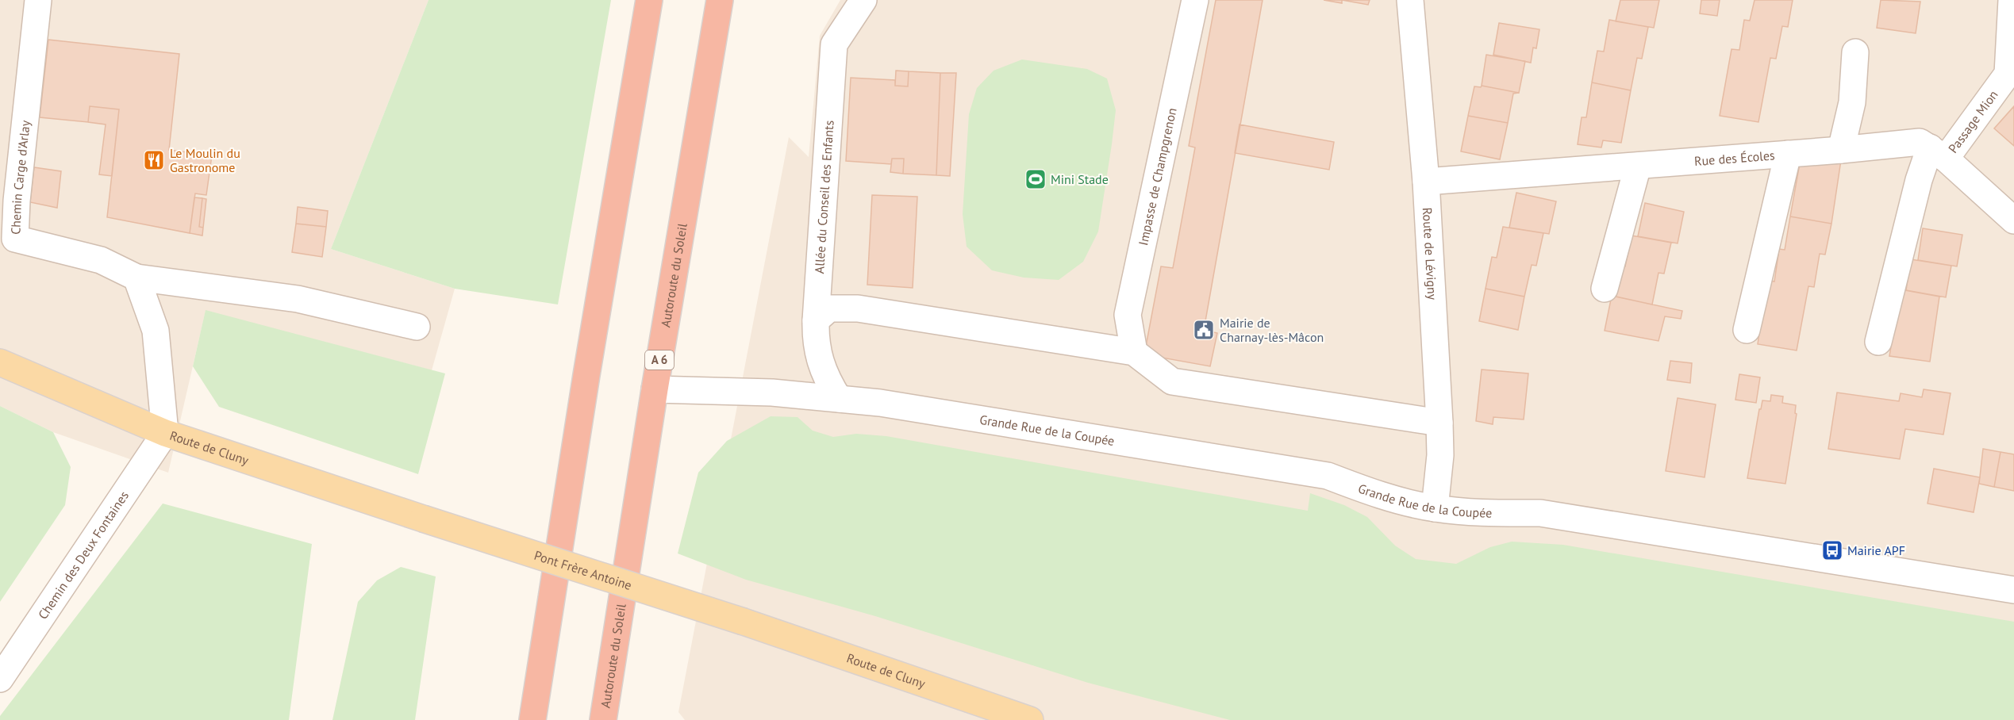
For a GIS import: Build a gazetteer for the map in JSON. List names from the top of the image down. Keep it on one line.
{"streets":{"highway":["Autoroute du Soleil","A 6"],"main road":["Route de Cluny","Pont Frère Antoine"],"street":["Passage Mion","Rue des Écoles","Chemin Carge d'Arlay","Impasse de Champgrenon","Allée du Conseil des Enfants","Route de Lévigny","Grande Rue de la Coupée","Chemin des Deux Fontaines"]},"crossings":[["Passage Mion","Rue des Écoles"],["Rue des Écoles","Route de Lévigny"],["Allée du Conseil des Enfants","Grande Rue de la Coupée"],["Route de Lévigny","Grande Rue de la Coupée"],["Autoroute du Soleil","Grande Rue de la Coupée"],["Route de Cluny","Chemin des Deux Fontaines"],["Route de Cluny","Pont Frère Antoine"]],"places":{"restaurant":["Le Moulin du Gastronome"],"sports":["Mini Stade"],"public building":["Mairie de Charnay-lès-Mâcon"],"bus stop":["Mairie APF"]}}
